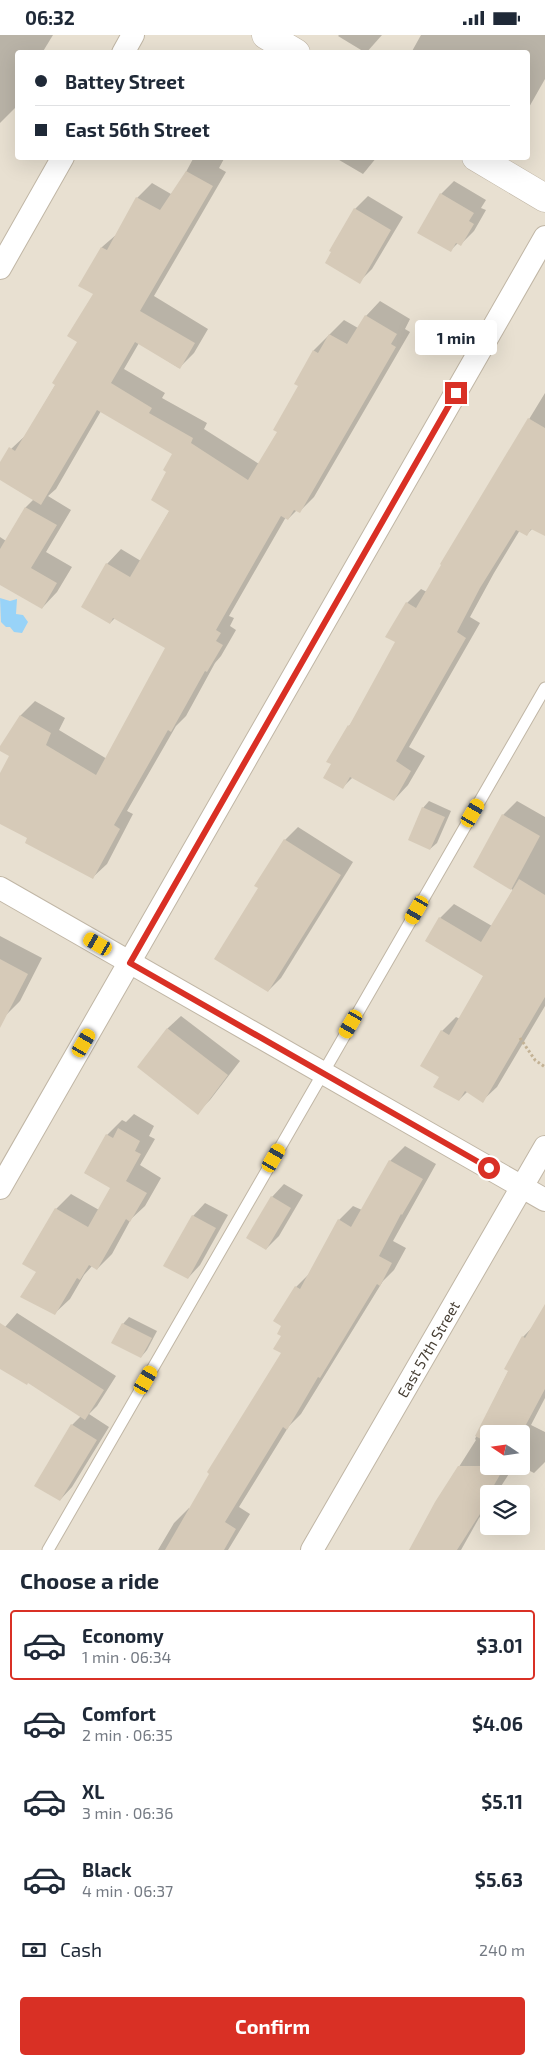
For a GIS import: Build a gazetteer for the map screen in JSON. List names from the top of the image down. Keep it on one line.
{"streets":{"street":["East 57th Street"]},"north":"left","page":{"status":"06:32","banner":["Battey Street","East 56th Street"],"bubble":"1 min","heading":"Choose a ride","list":[{"name":"Economy","note":"1 min · 06:34","value":"$3.01"},{"name":"Comfort","note":"2 min · 06:35","value":"$4.06"},{"name":"XL","note":"3 min · 06:36","value":"$5.11"},{"name":"Black","note":"4 min · 06:37","value":"$5.63"}],"pay":["Cash","240 m"],"buttons":"Confirm"}}
